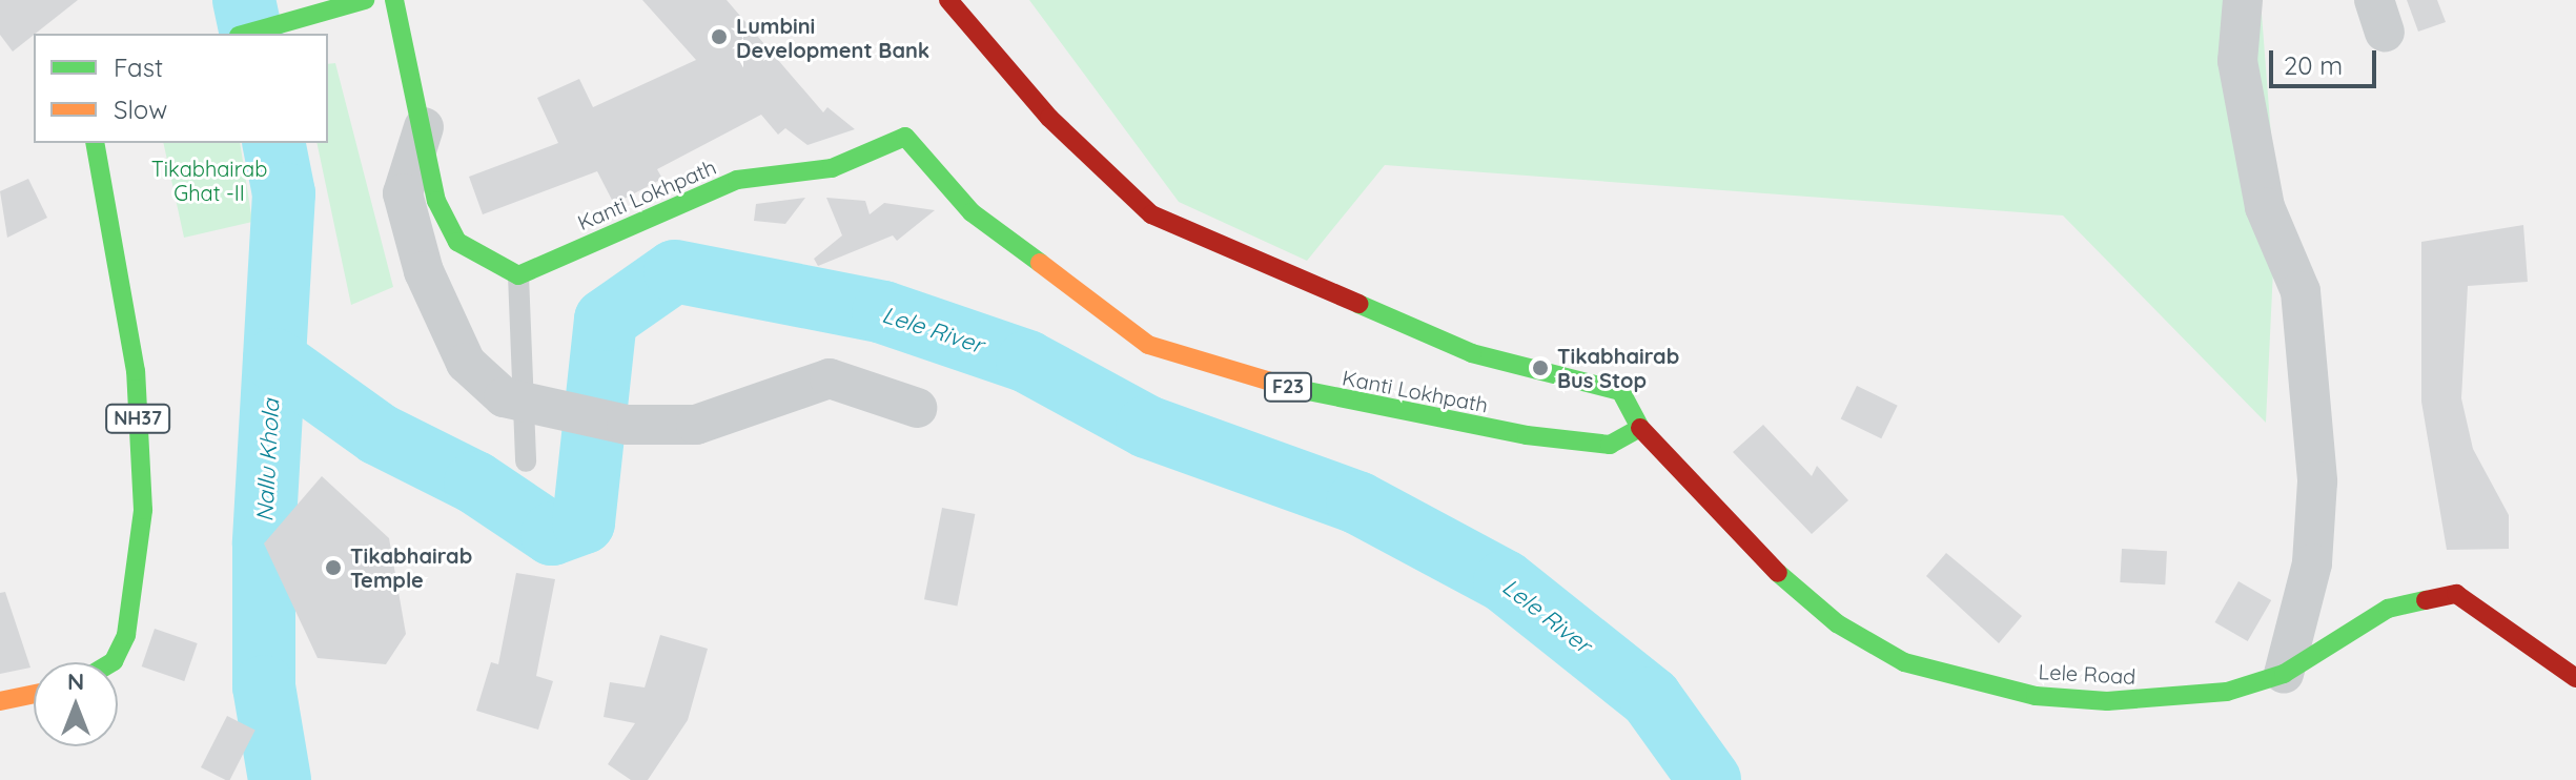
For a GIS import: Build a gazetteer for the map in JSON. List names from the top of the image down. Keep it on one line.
{"streets":{"main road":["Kanti Lokhpath","F23","NH37","Lele Road"]},"crossings":[["Kanti Lokhpath","Lele Road"]],"water":["Lele River","Nallu Khola"],"parks":["Tikabhairab Ghat -II"],"places":["Lumbini Development Bank","Tikabhairab Bus Stop","Tikabhairab Temple"],"legend":["Fast","Slow"],"scale_bar":"20 m","north":"top"}
